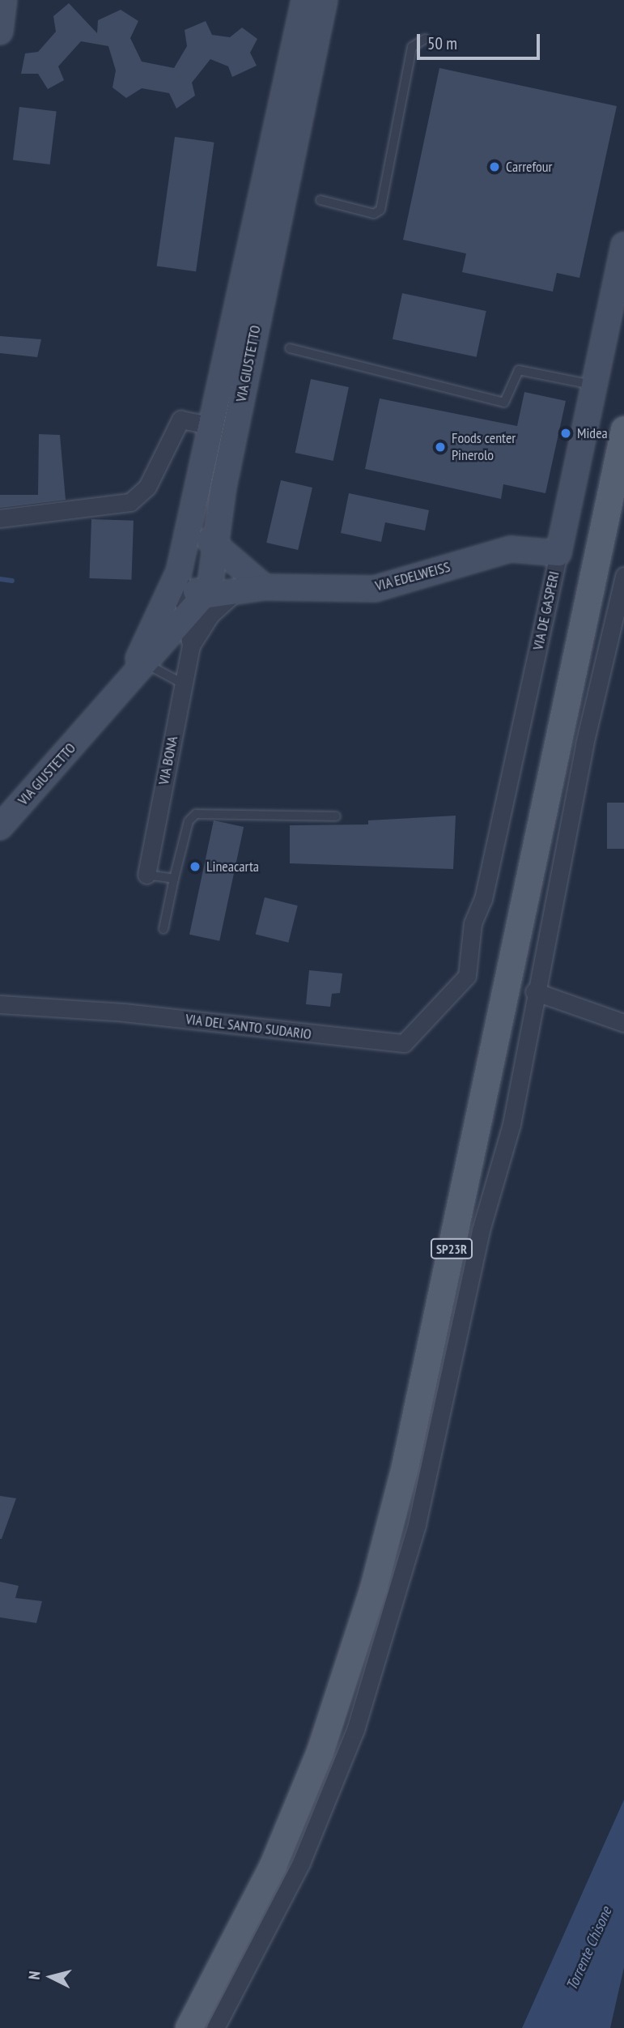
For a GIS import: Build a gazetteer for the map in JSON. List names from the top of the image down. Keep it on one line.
{"streets":{"main road":["VIA GIUSTETTO","VIA EDELWEISS","VIA DE GASPERI","SP23R"],"street":["VIA BONA","VIA DEL SANTO SUDARIO"]},"crossings":[["VIA GIUSTETTO","VIA EDELWEISS"],["VIA EDELWEISS","VIA DE GASPERI"],["VIA DE GASPERI","VIA DEL SANTO SUDARIO"]],"water":["Torrente Chisone"],"places":["Carrefour","Midea","Foods center Pinerolo","Lineacarta"],"scale_bar":"50 m","north":"left"}
